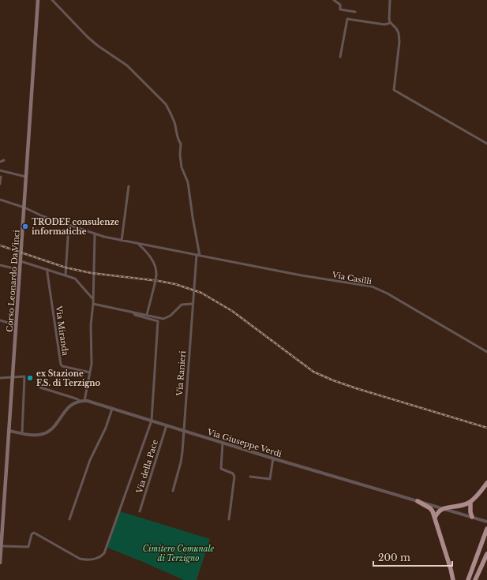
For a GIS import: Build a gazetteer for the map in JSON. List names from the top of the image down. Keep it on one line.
{"streets":{"main road":["Corso Leonardo Da Vinci"],"street":["Via Casilli","Via Miranda","Via Ranieri","Via Giuseppe Verdi","Via della Pace"]},"crossings":[["Via Casilli","Corso Leonardo Da Vinci"],["Via Casilli","Via Ranieri"],["Via Ranieri","Via Giuseppe Verdi"],["Via Giuseppe Verdi","Via della Pace"]],"parks":["Cimitero Comunale di Terzigno"],"places":["TRODEF consulenze informatiche","ex Stazione F.S. di Terzigno"],"scale_bar":"200 m"}
